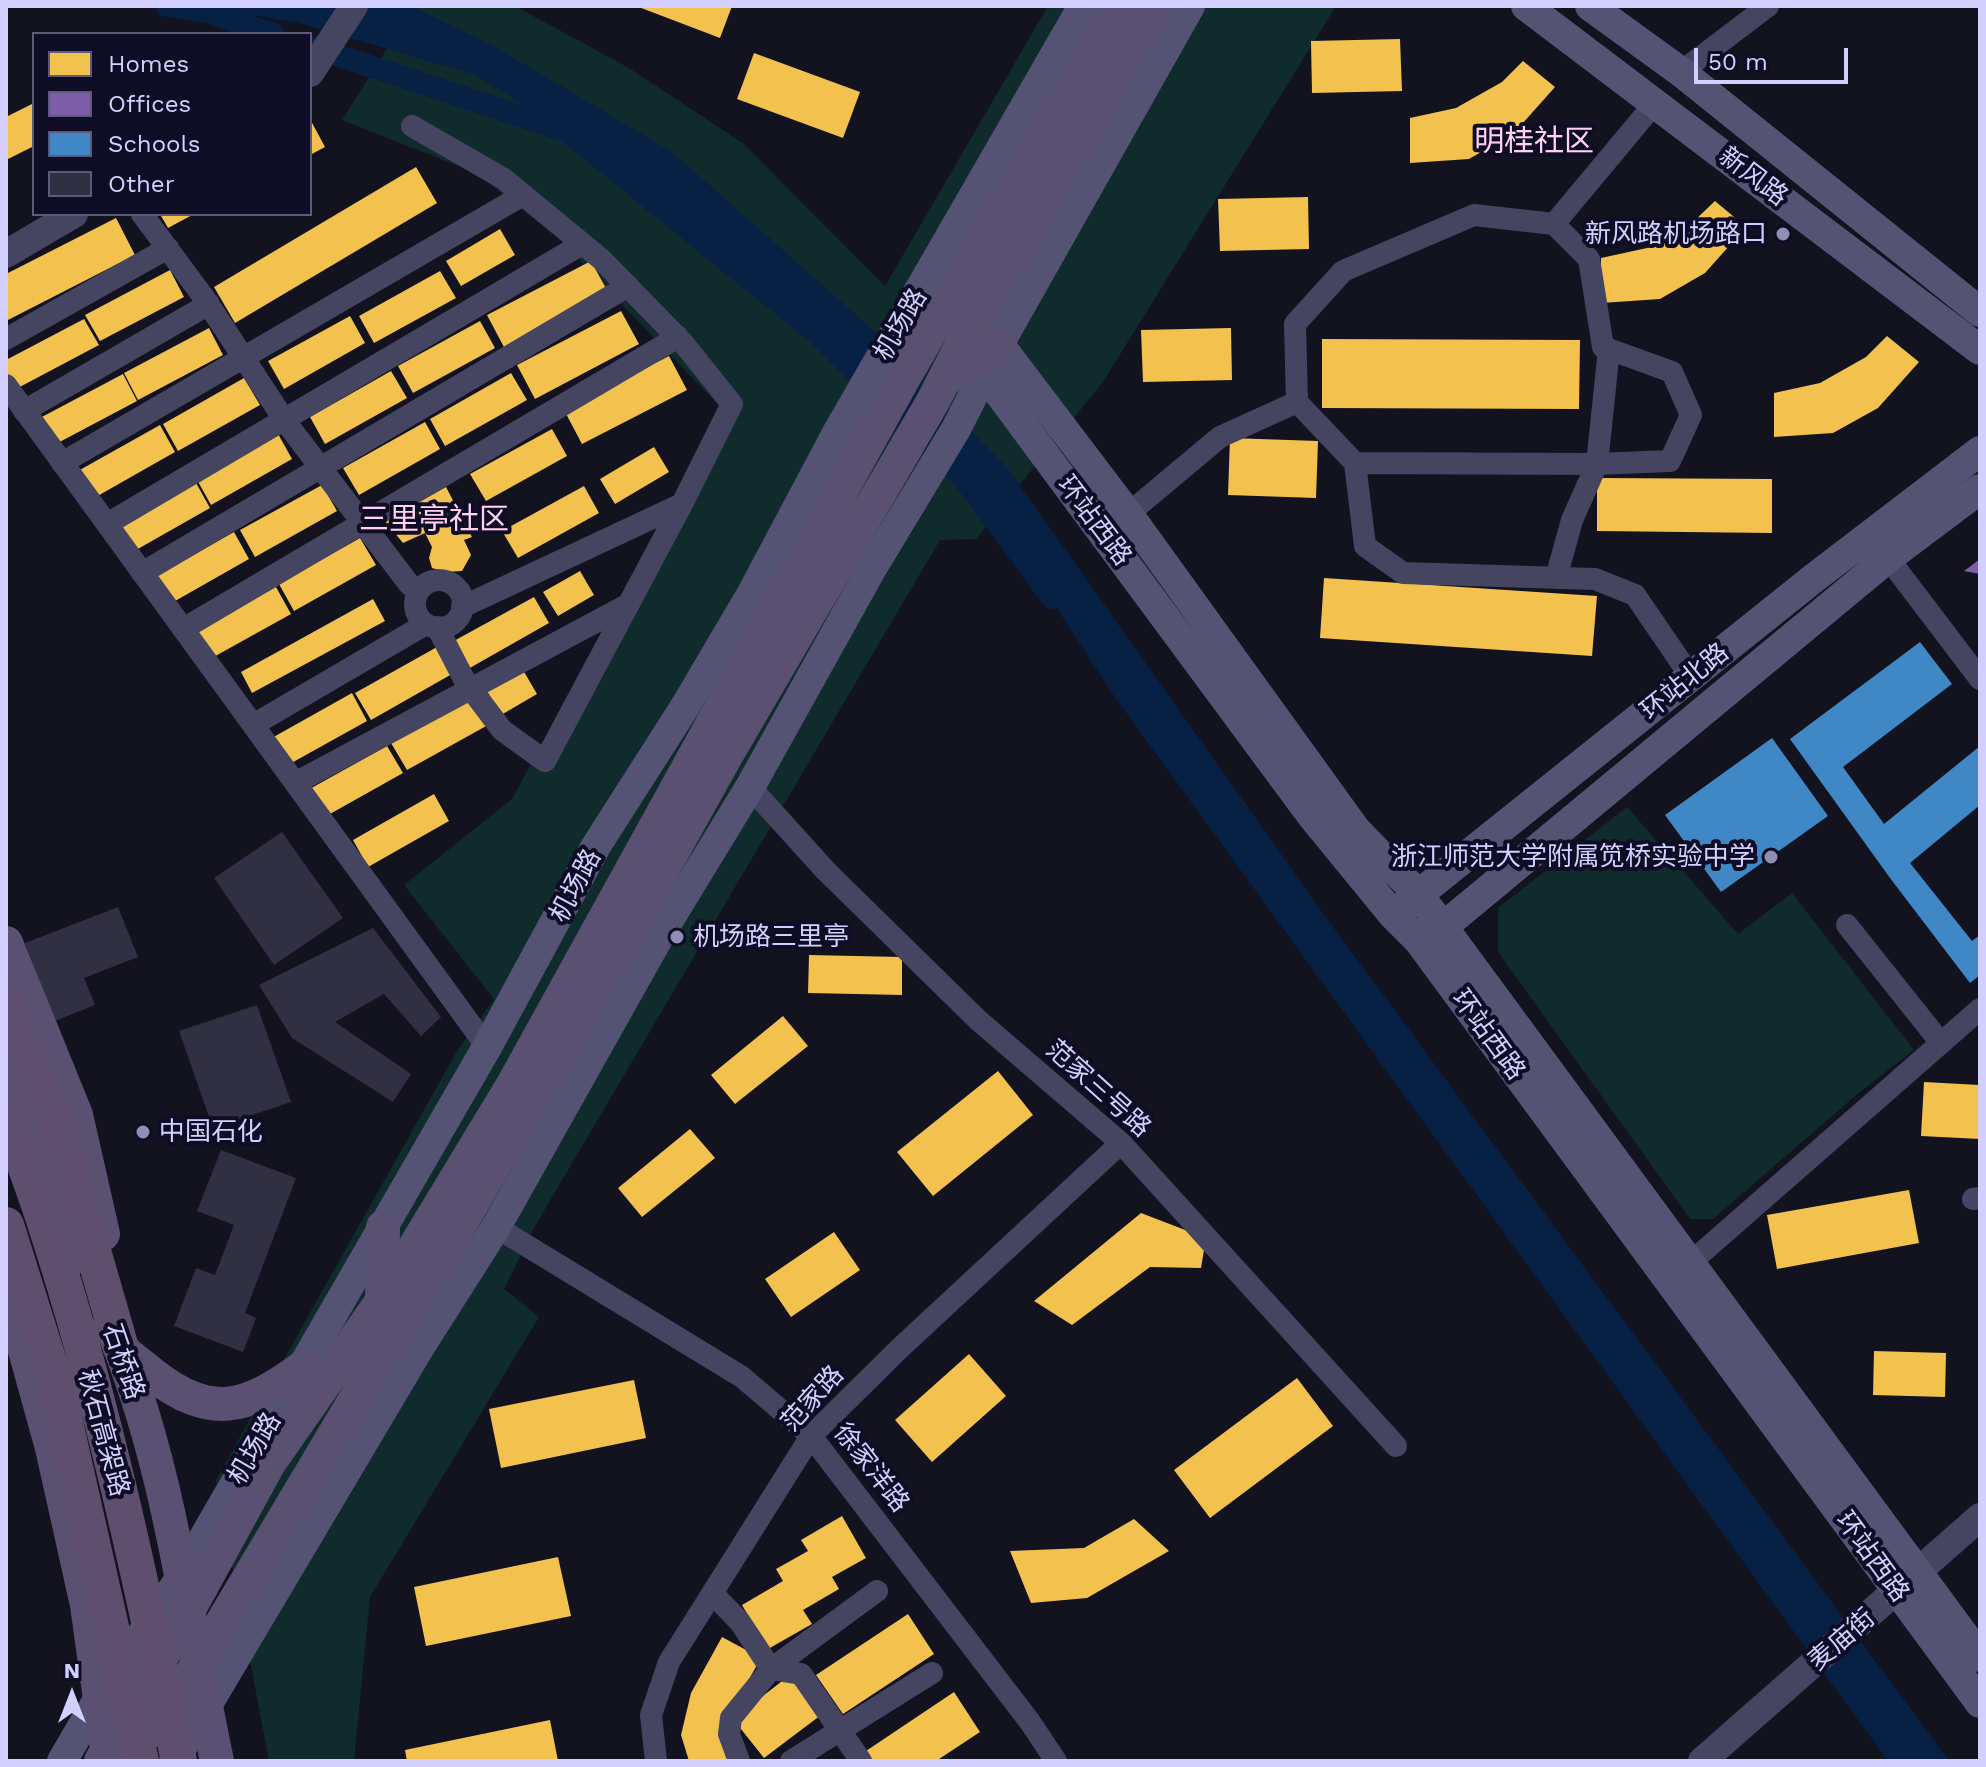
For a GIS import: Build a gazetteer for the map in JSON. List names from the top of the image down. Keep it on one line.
{"streets":{"highway":["秋石高架路"],"main road":["新风路","机场路","环站西路","环站北路","石桥路"],"street":["范家三号路","范家路","徐家洋路","麦庙街"]},"crossings":[["机场路","石桥路"],["机场路","秋石高架路"],["环站西路","环站北路"],["环站西路","麦庙街"],["范家三号路","范家路"],["范家路","徐家洋路"]],"districts":["明桂社区","三里亭社区"],"places":["新风路机场路口","浙江师范大学附属笕桥实验中学","机场路三里亭","中国石化"],"legend":["Homes","Offices","Schools","Other"],"scale_bar":"50 m","north":"top"}
